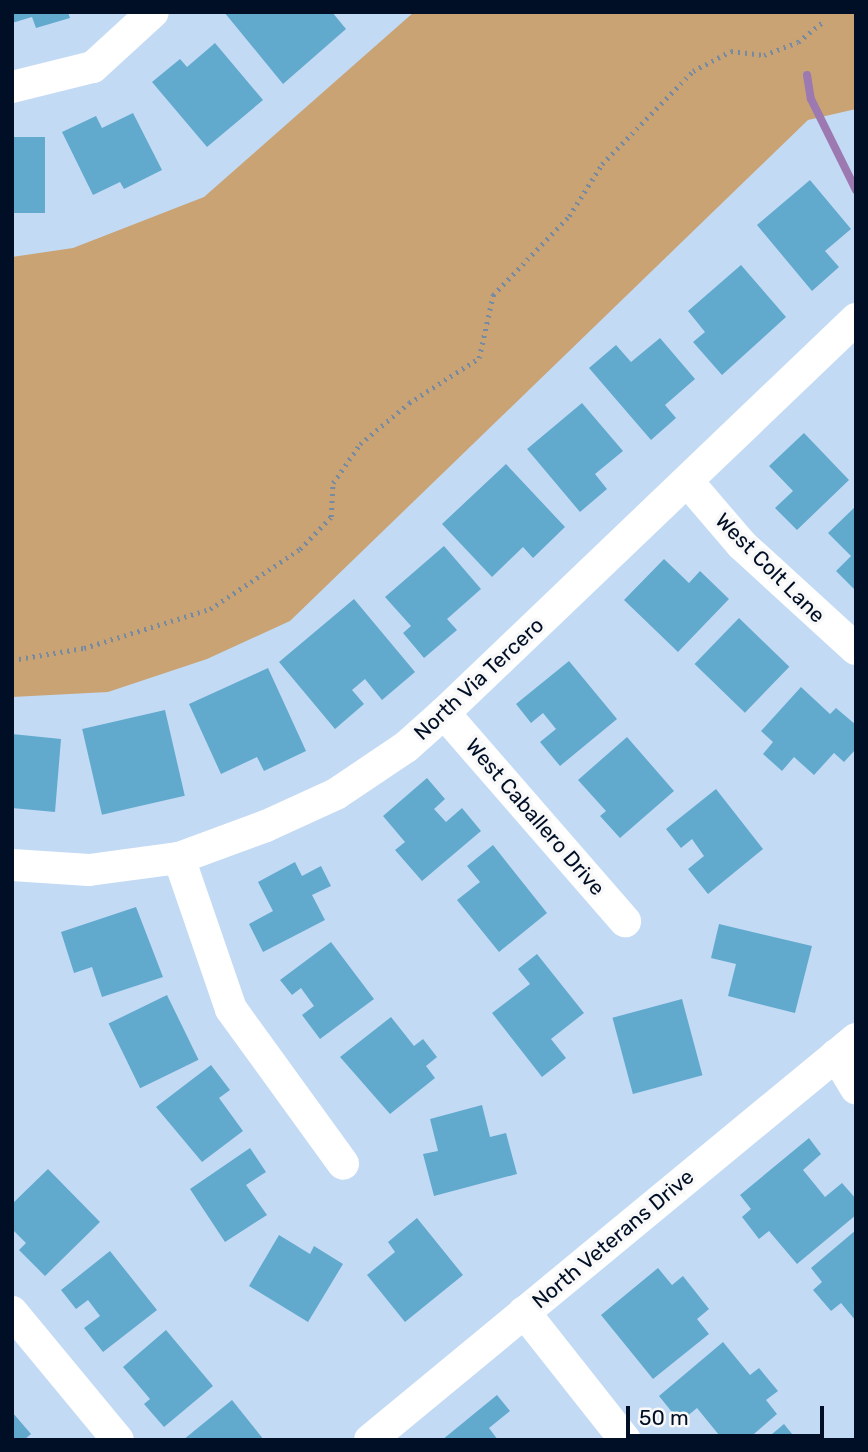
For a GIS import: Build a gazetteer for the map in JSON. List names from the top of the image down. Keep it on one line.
{"streets":{"street":["West Colt Lane","North Via Tercero","West Caballero Drive","North Veterans Drive"]},"crossings":[["West Colt Lane","North Via Tercero"],["North Via Tercero","West Caballero Drive"]],"scale_bar":"50 m"}
